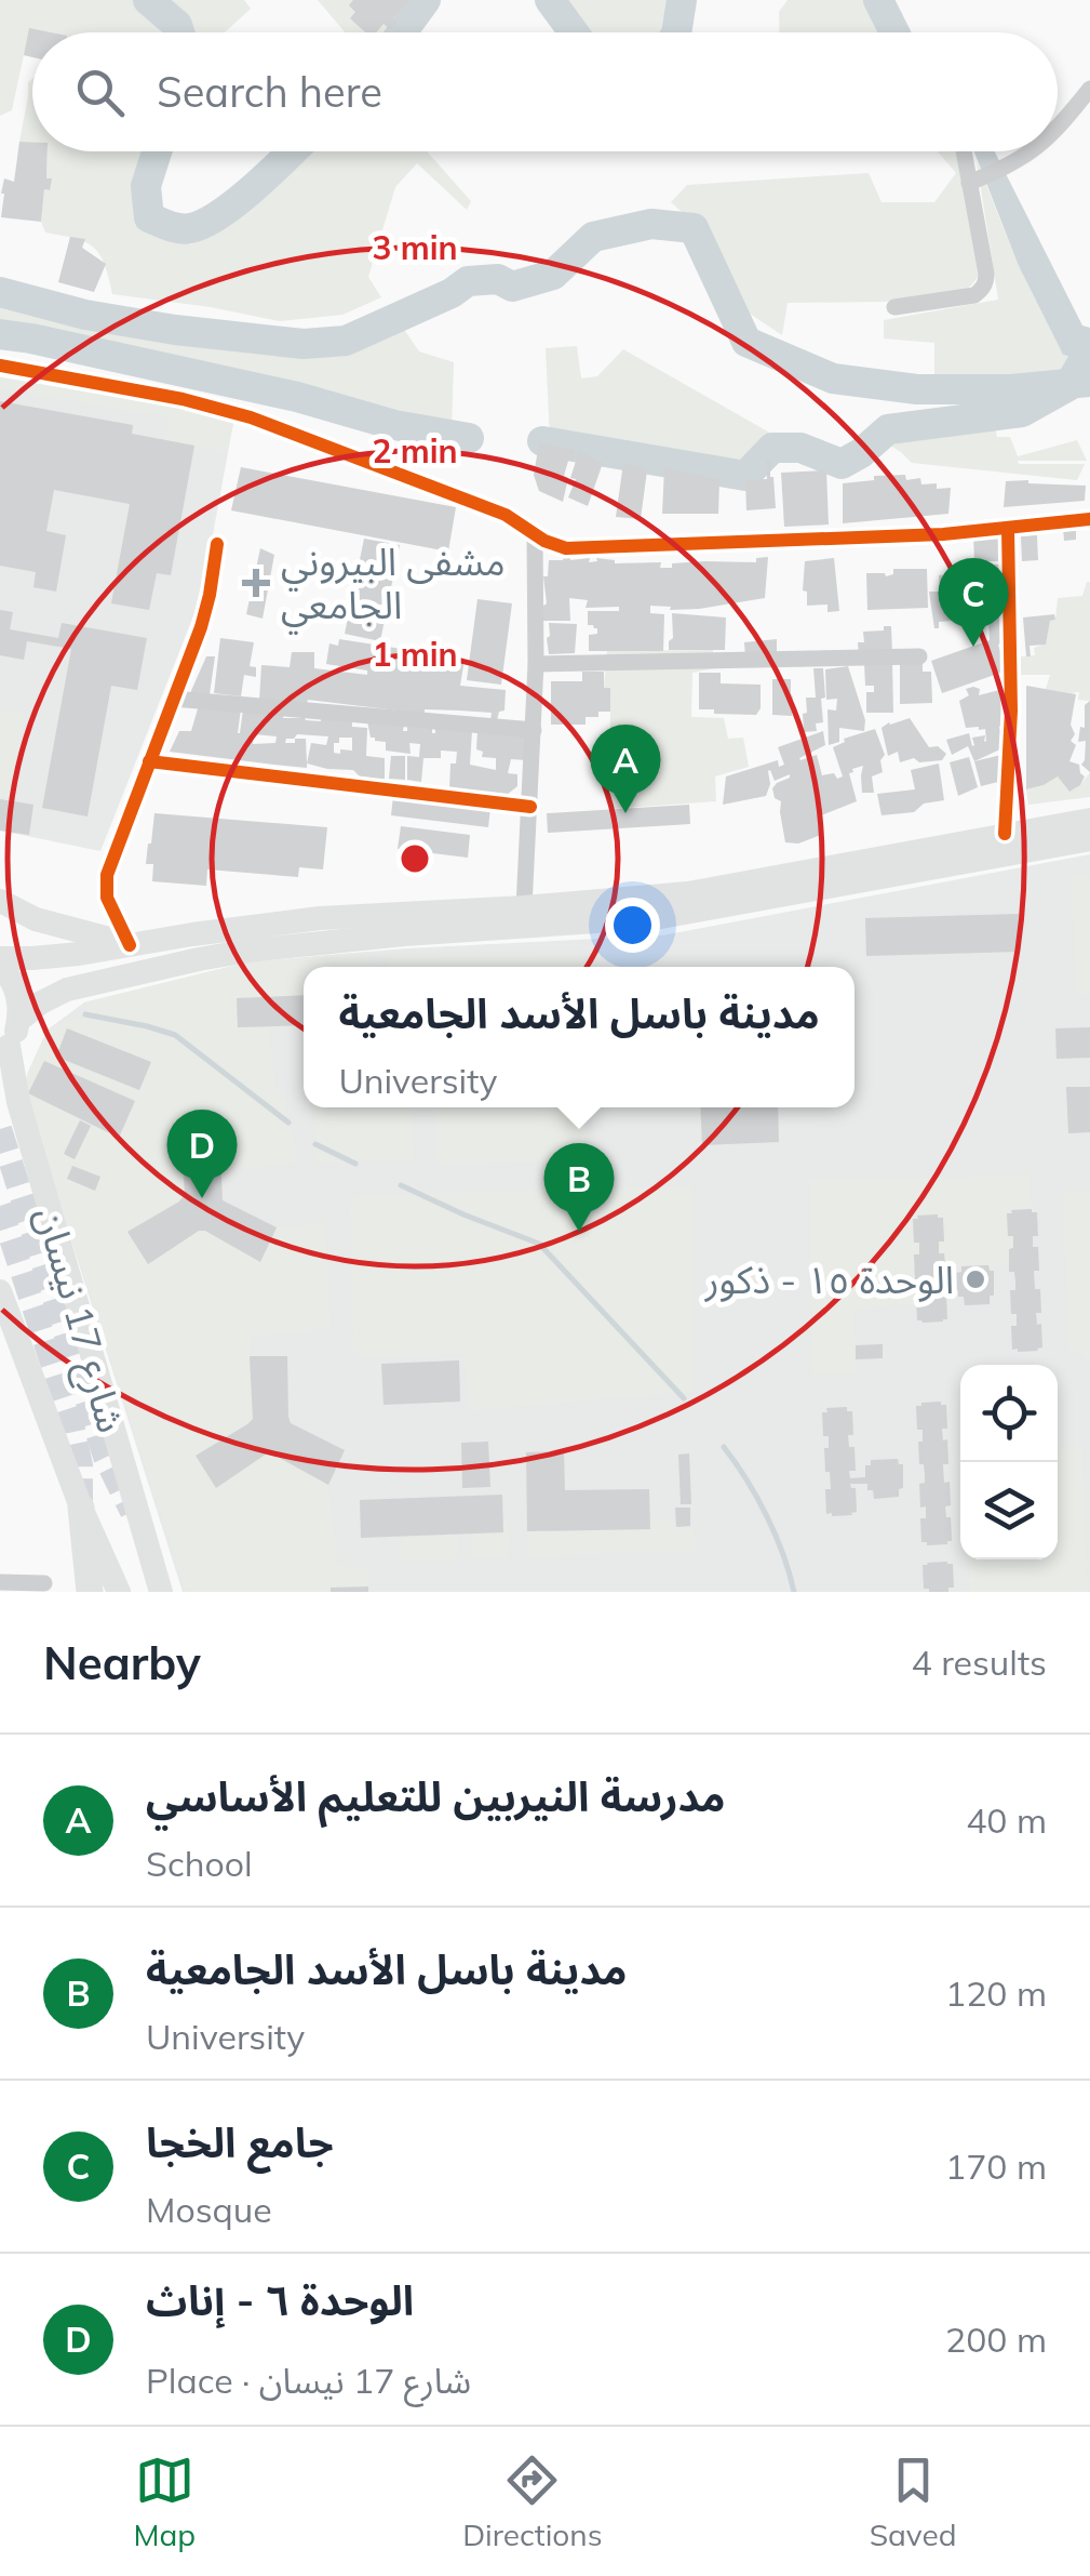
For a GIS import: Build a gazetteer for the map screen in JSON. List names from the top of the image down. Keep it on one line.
{"streets":{"main road":["شارع 17 نيسان"]},"places":{"health":["مشفى البيروني الجامعي"],"other":["الوحدة ١٥ - ذكور"]},"page":{"search":"Search here","pins":["C","A","D","B"],"popup":["مدينة باسل الأسد الجامعية","University"],"heading":["Nearby","4 results"],"list":[{"mark":"A","name":"مدرسة النيربين للتعليم الأساسي","note":"School","value":"40 m"},{"mark":"B","name":"مدينة باسل الأسد الجامعية","note":"University","value":"120 m"},{"mark":"C","name":"جامع الخجا","note":"Mosque","value":"170 m"},{"mark":"D","name":"الوحدة ٦ - إناث","note":"Place · شارع 17 نيسان","value":"200 m"}],"nav":["Map","Directions","Saved"]},"rings":["3 min","2 min","1 min"]}
